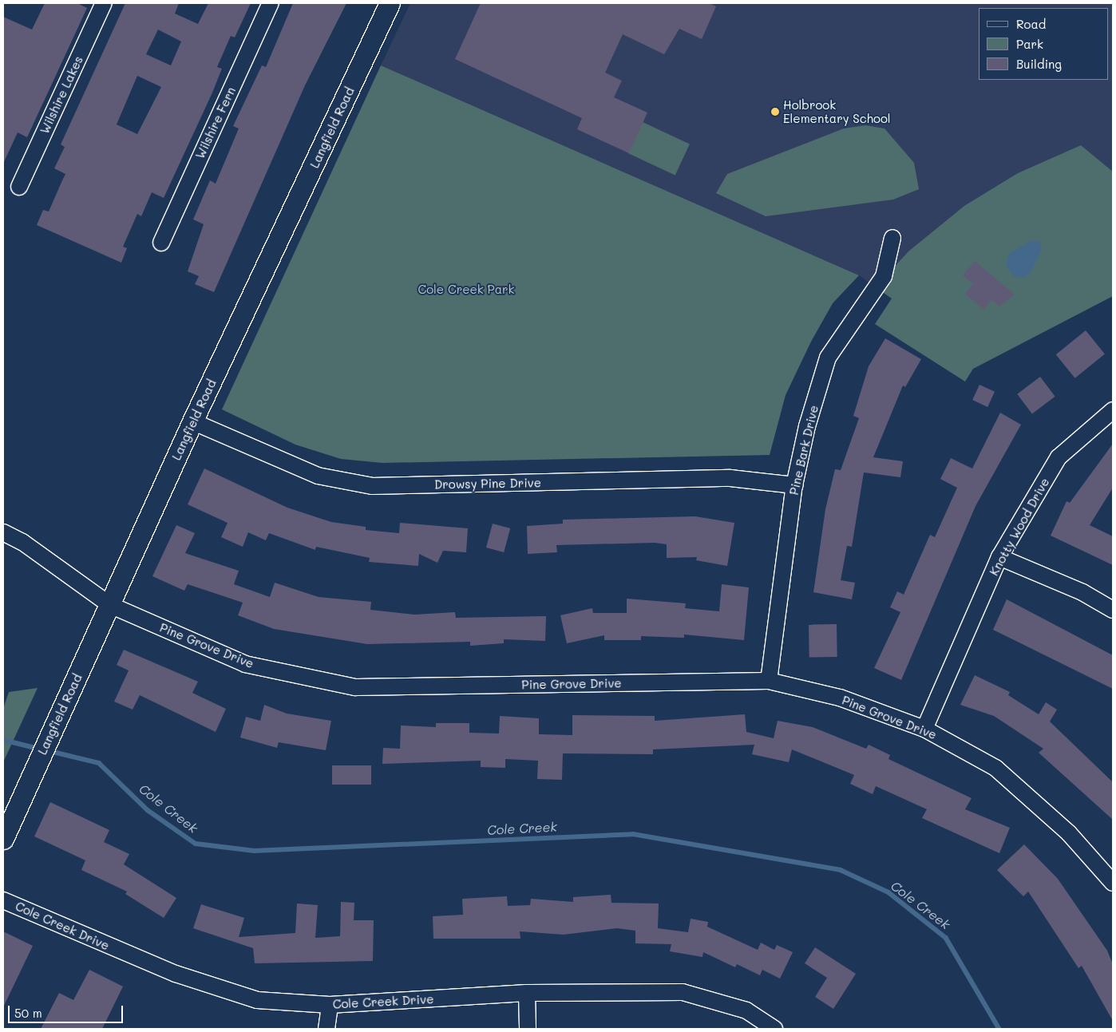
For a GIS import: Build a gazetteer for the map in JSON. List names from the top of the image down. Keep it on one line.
{"streets":{"street":["Wilshire Lakes","Wilshire Fern","Langfield Road","Pine Bark Drive","Drowsy Pine Drive","Knotty Wood Drive","Pine Grove Drive","Cole Creek Drive"]},"crossings":[["Langfield Road","Drowsy Pine Drive"],["Langfield Road","Pine Grove Drive"],["Pine Bark Drive","Drowsy Pine Drive"],["Pine Bark Drive","Pine Grove Drive"],["Knotty Wood Drive","Pine Grove Drive"]],"water":["Cole Creek"],"parks":["Cole Creek Park"],"places":["Holbrook Elementary School"],"legend":["Road","Park","Building"],"scale_bar":"50 m"}
